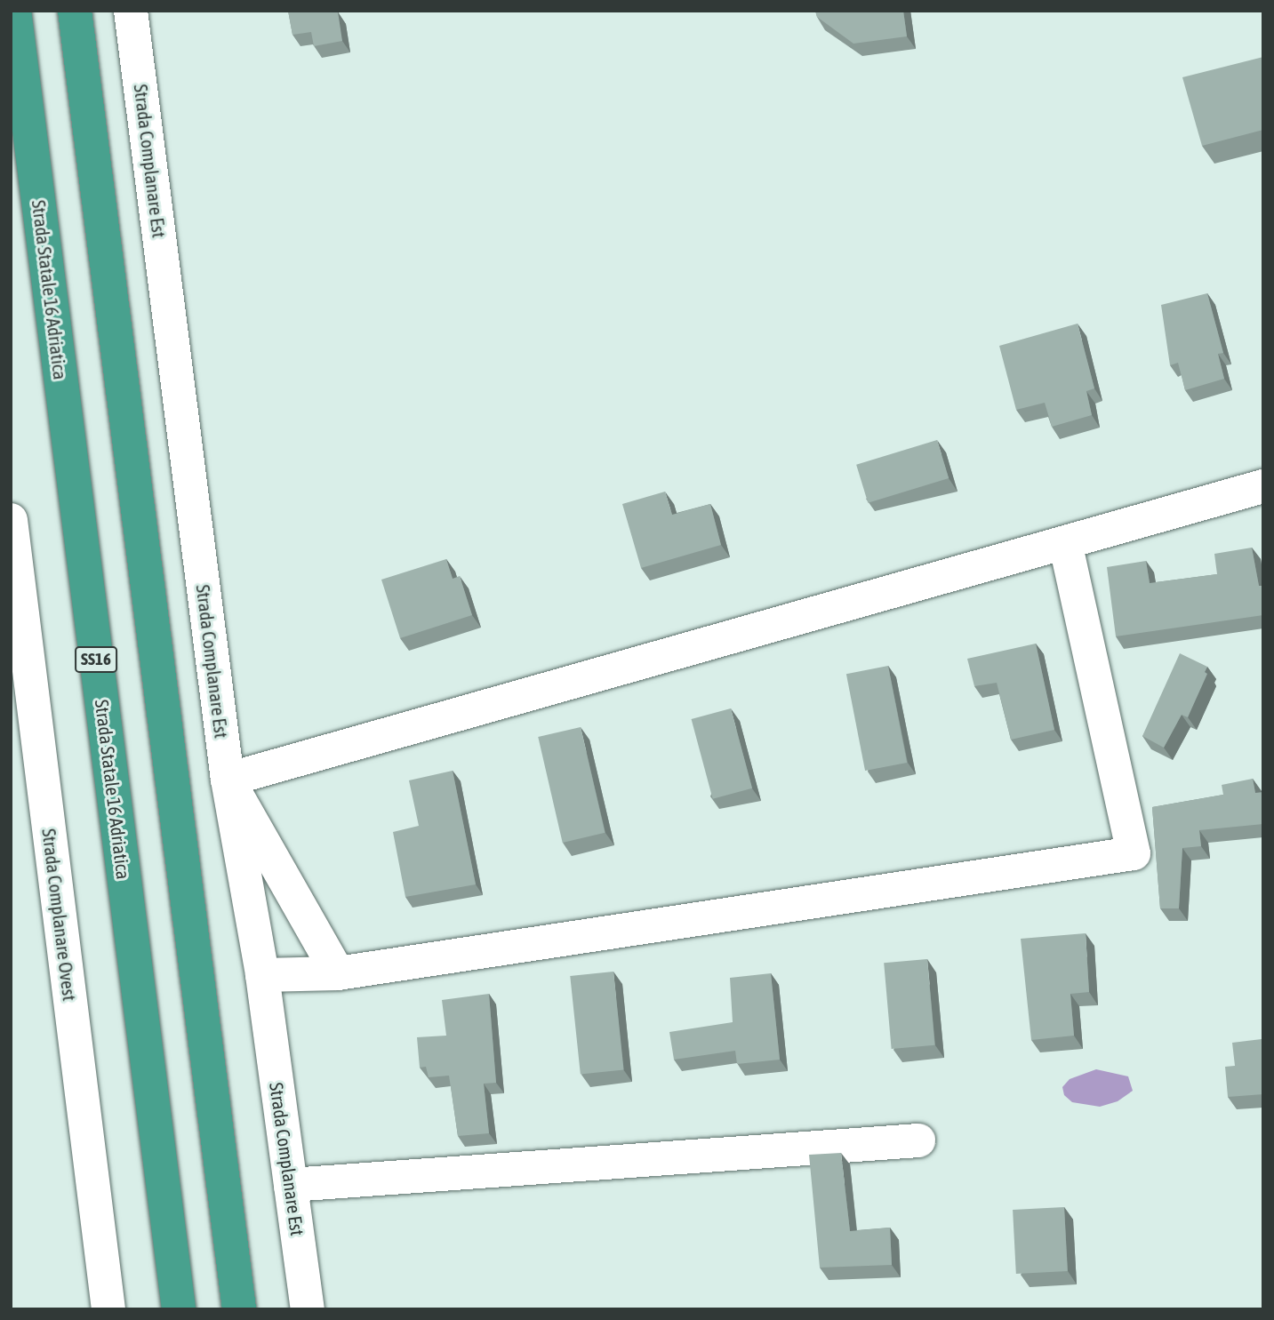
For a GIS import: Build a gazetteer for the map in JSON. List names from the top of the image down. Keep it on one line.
{"streets":{"highway":["Strada Statale 16 Adriatica","SS16"],"street":["Strada Complanare Est","Strada Complanare Ovest"]}}
